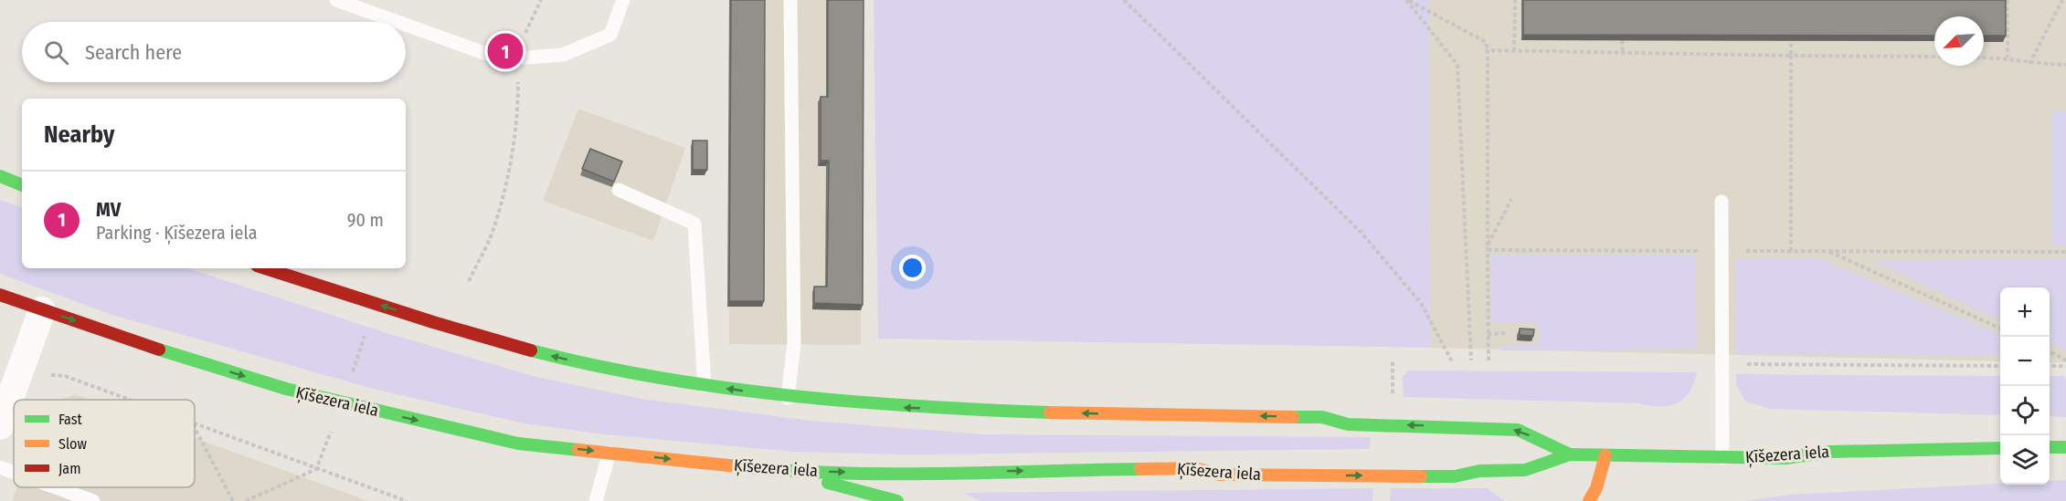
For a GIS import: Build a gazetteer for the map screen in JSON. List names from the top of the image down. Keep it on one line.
{"streets":{"street":["Ķīšezera iela"]},"legend":["Fast","Slow","Jam"],"north":"bottom left","page":{"search":"Search here","pins":"1","heading":"Nearby","list":[{"mark":"1","name":"MV","note":"Parking · Ķīšezera iela","value":"90 m"}],"map_buttons":["+","−"]}}
